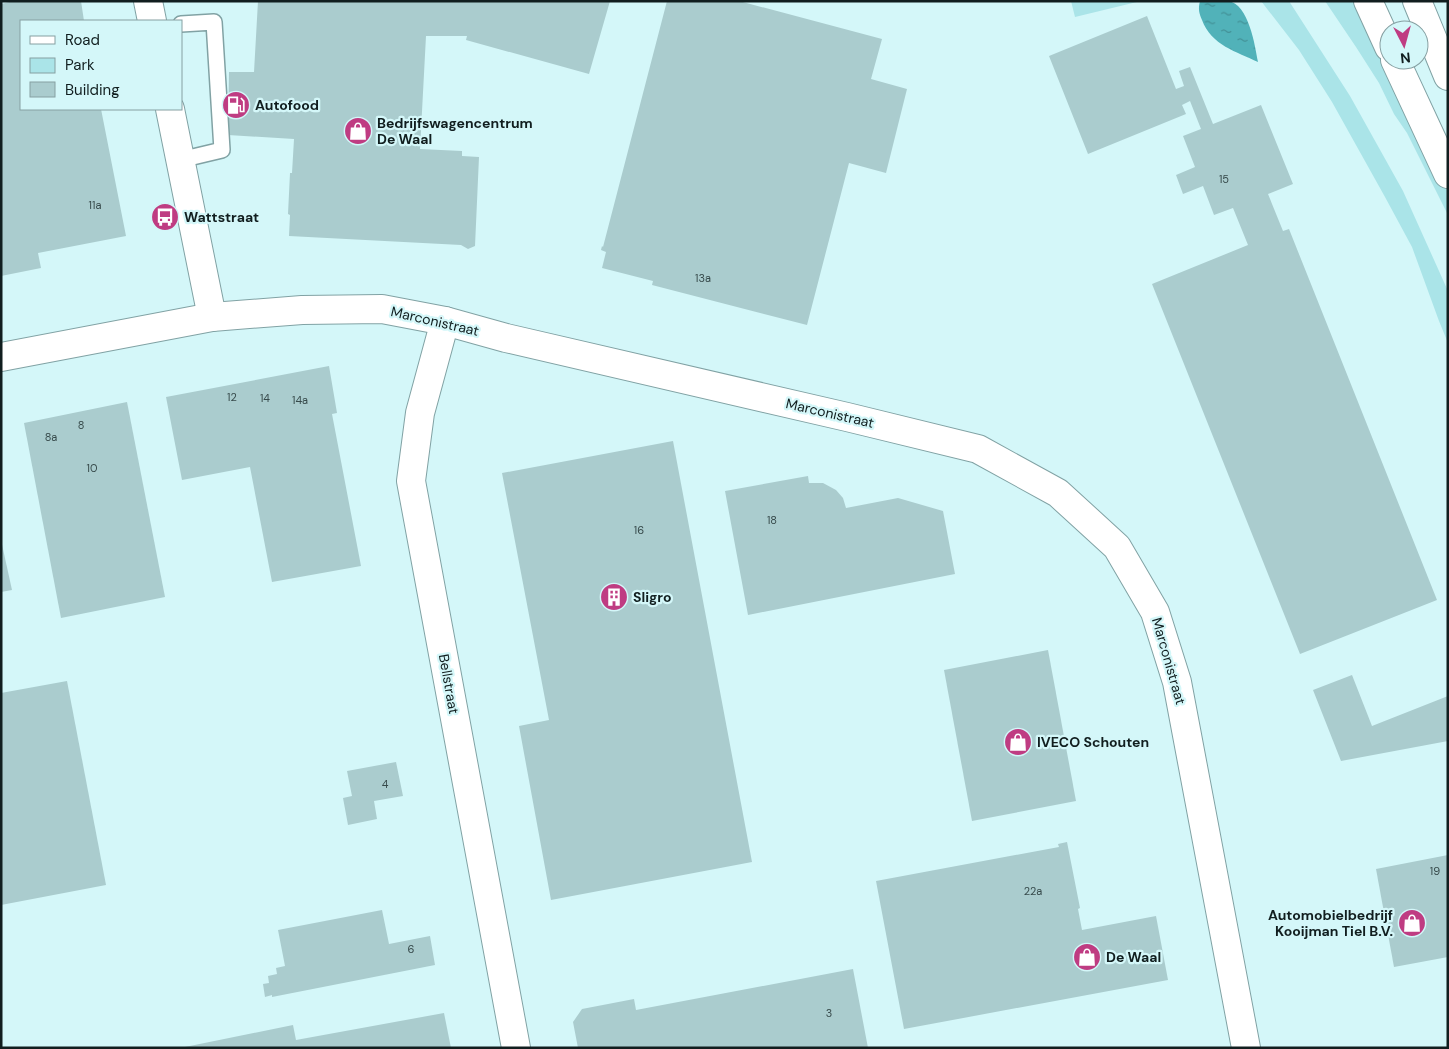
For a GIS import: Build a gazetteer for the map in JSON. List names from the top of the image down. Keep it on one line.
{"streets":{"street":["Marconistraat","Bellstraat"]},"crossings":[["Marconistraat","Bellstraat"]],"places":{"fuel station":["Autofood"],"shop":["Bedrijfswagencentrum De Waal","IVECO Schouten","Automobielbedrijf Kooijman Tiel B.V.","De Waal"],"bus stop":["Wattstraat"],"building":["Sligro"]},"house_numbers":["15","11a","13a","12","14","14a","8","8a","10","18","16","4","19","22a","6","3"],"legend":["Road","Park","Building"],"north":"bottom"}
